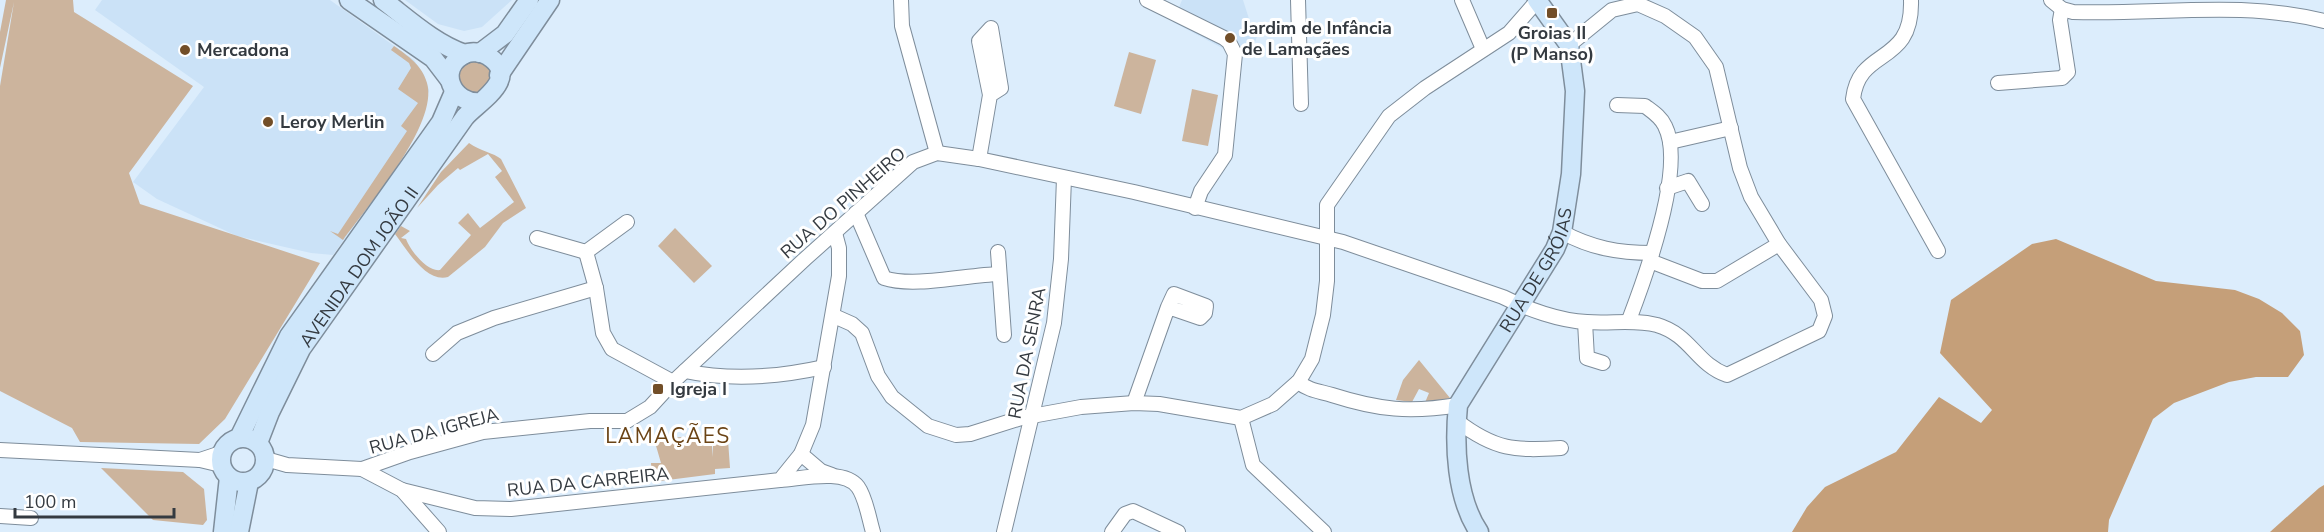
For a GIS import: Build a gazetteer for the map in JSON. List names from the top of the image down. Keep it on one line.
{"streets":{"main road":["AVENIDA DOM JOÃO II","RUA DE GRÓIAS"],"street":["RUA DO PINHEIRO","RUA DA SENRA","RUA DA IGREJA","RUA DA CARREIRA"]},"crossings":[["RUA DO PINHEIRO","RUA DA IGREJA"],["AVENIDA DOM JOÃO II","RUA DA IGREJA"]],"districts":["LAMAÇÃES"],"places":{"transit":["Groias II (P Manso)","Igreja I"],"other":["Jardim de Infância de Lamaçães","Mercadona","Leroy Merlin"]},"scale_bar":"100 m"}
